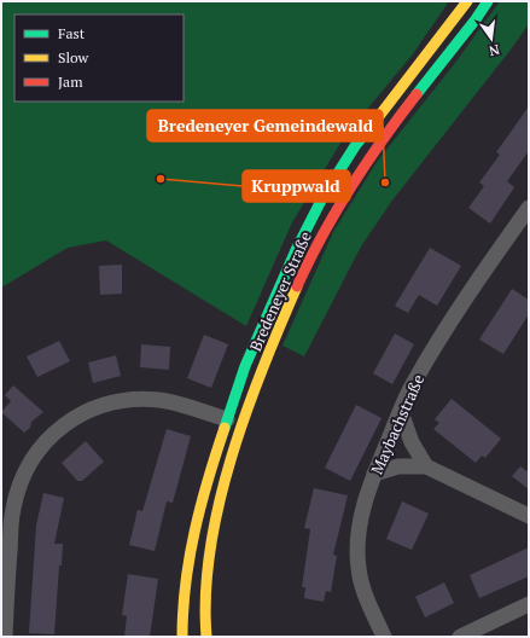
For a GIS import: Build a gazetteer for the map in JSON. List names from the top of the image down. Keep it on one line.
{"streets":{"main road":["Bredeneyer Straße"],"street":["Maybachstraße"]},"places":["Kruppwald","Bredeneyer Gemeindewald"],"legend":["Fast","Slow","Jam"],"north":"bottom"}
